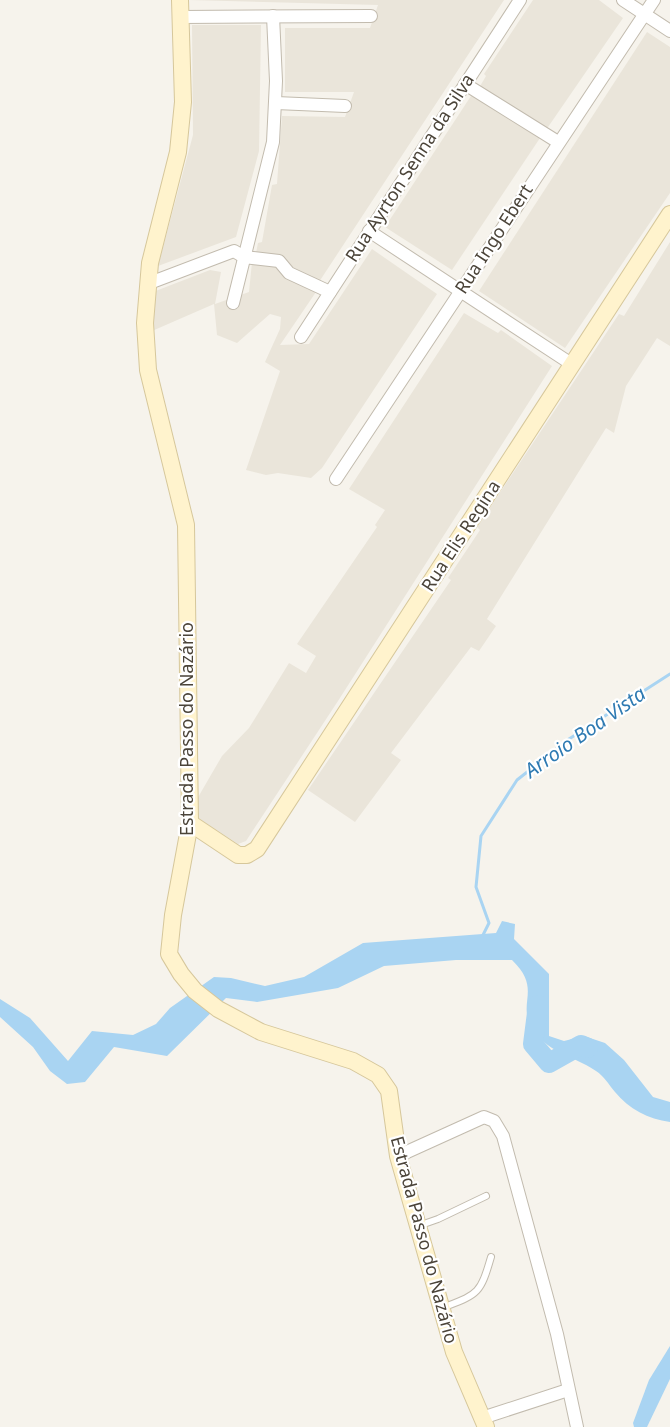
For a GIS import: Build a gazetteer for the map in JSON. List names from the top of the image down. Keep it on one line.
{"streets":{"main road":["Rua Elis Regina","Estrada Passo do Nazário"],"street":["Rua Ayrton Senna da Silva","Rua Ingo Ebert"]},"crossings":[["Rua Elis Regina","Estrada Passo do Nazário"]],"water":["Arroio Boa Vista"]}
